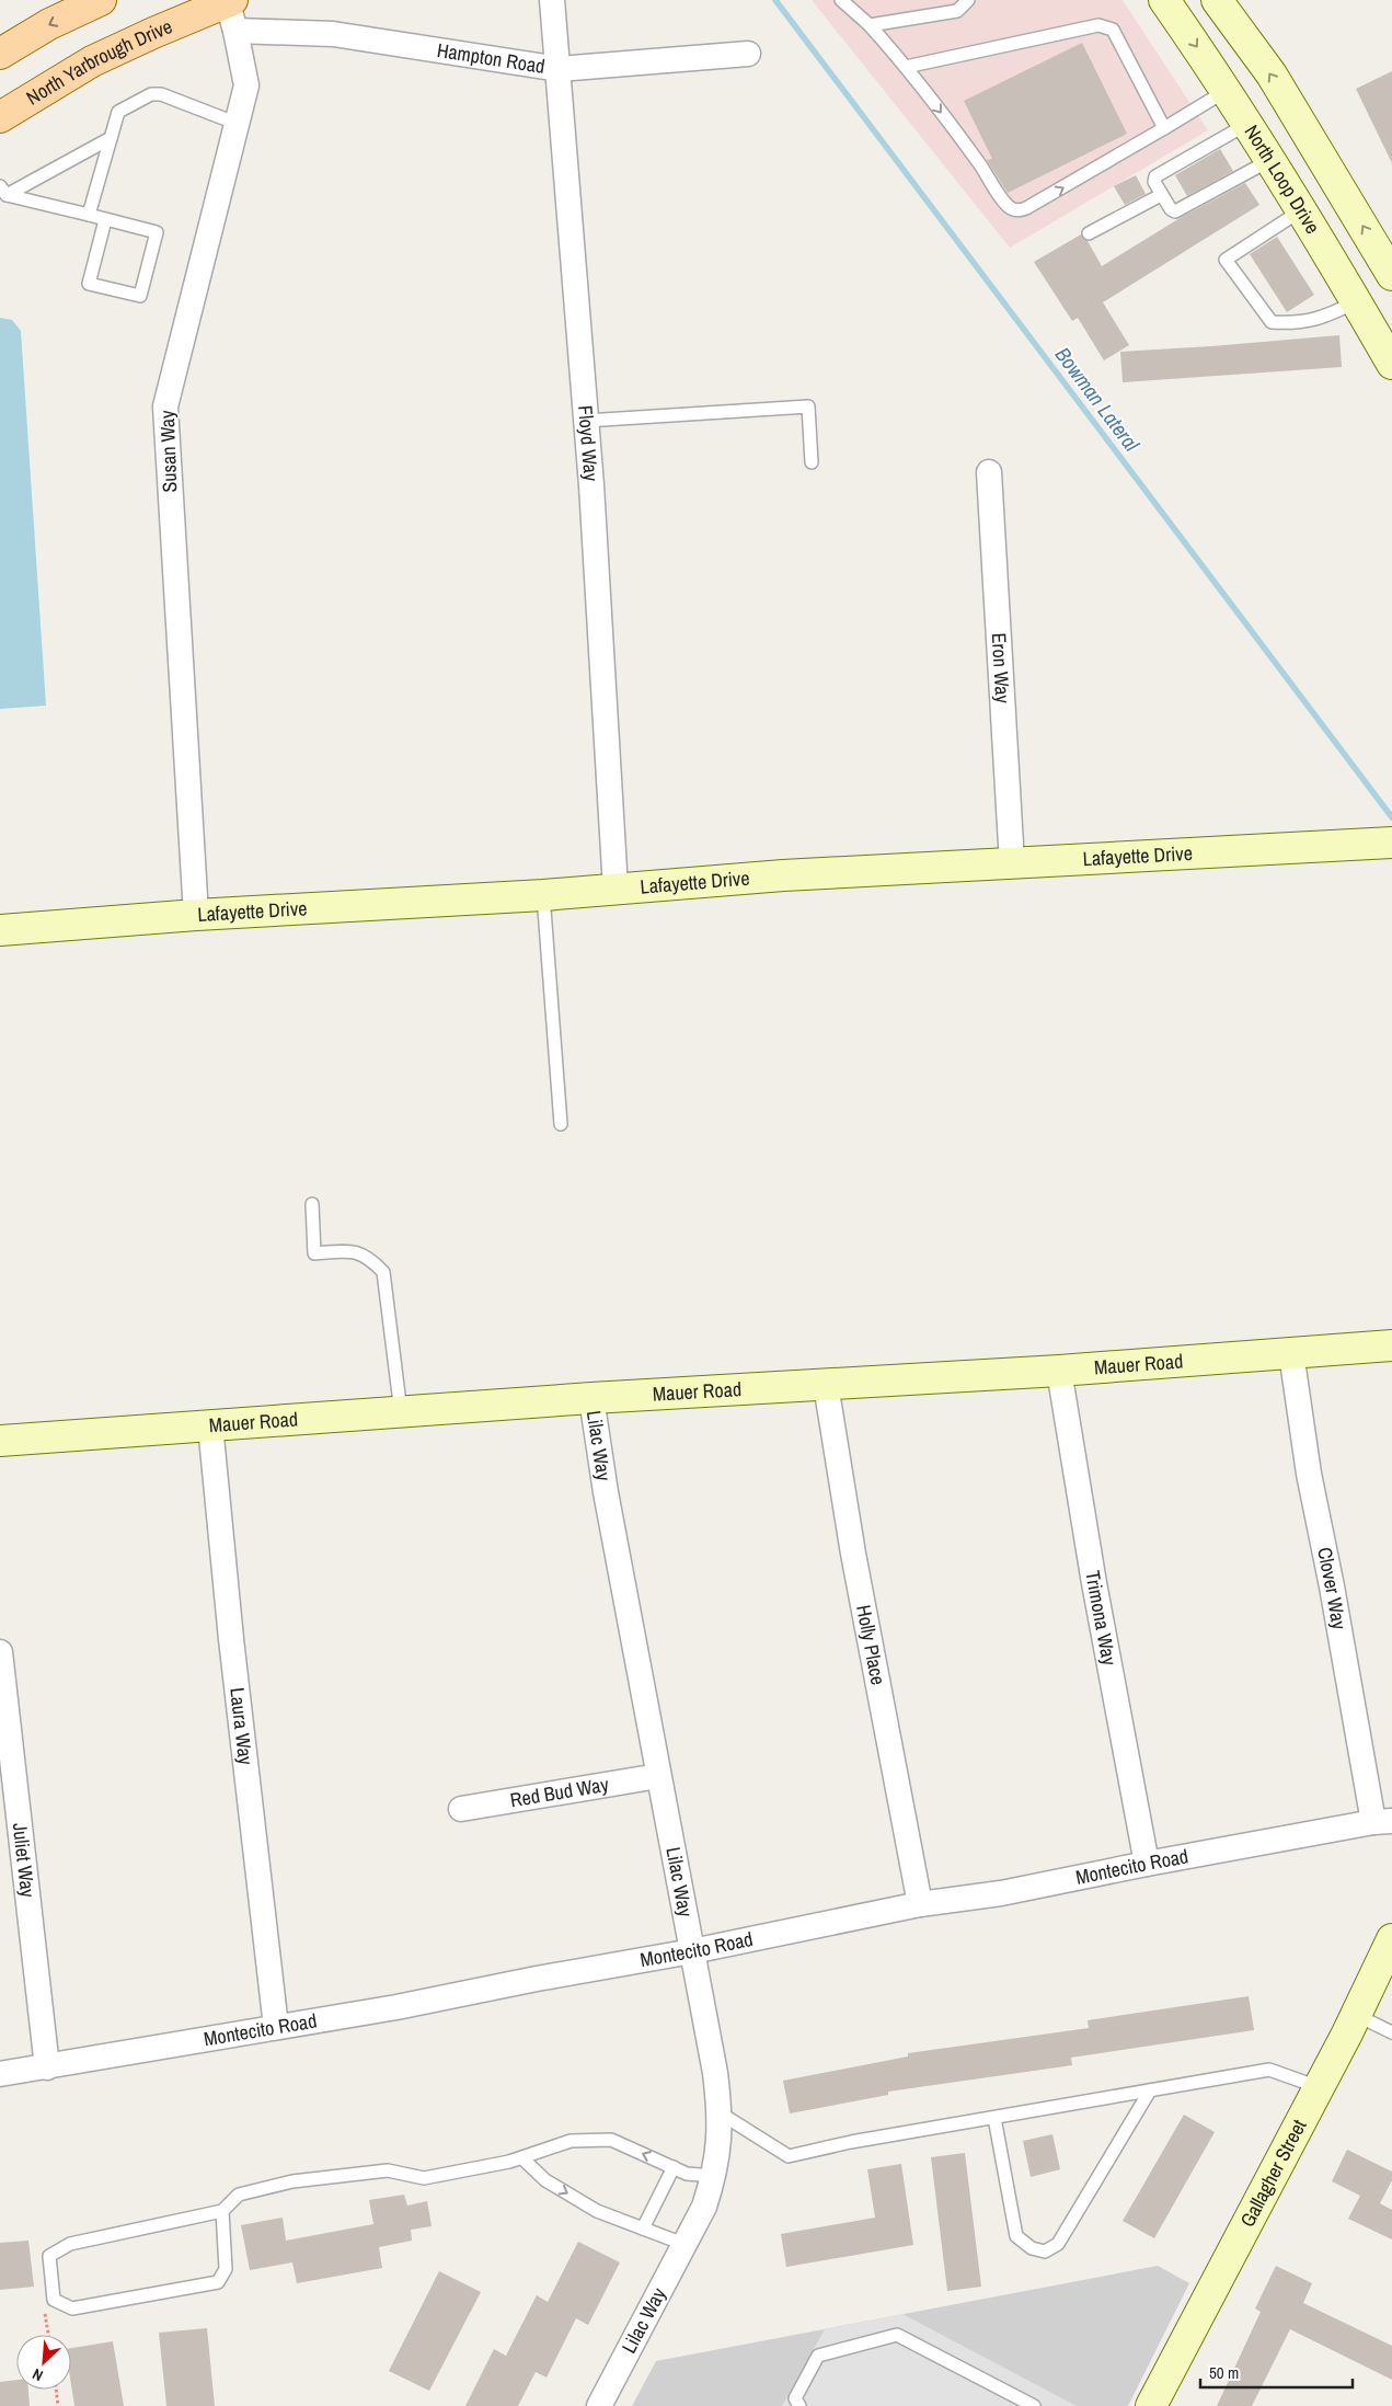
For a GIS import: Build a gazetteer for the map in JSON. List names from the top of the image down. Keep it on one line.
{"streets":{"main road":["North Yarbrough Drive"],"street":["Hampton Road","North Loop Drive","Floyd Way","Susan Way","Eron Way","Lafayette Drive","Mauer Road","Lilac Way","Clover Way","Trimona Way","Holly Place","Laura Way","Red Bud Way","Juliet Way","Montecito Road","Gallagher Street"]},"crossings":[["Hampton Road","Floyd Way"],["Hampton Road","Susan Way"],["North Yarbrough Drive","Susan Way"],["Floyd Way","Lafayette Drive"],["Susan Way","Lafayette Drive"],["Eron Way","Lafayette Drive"],["Mauer Road","Lilac Way"],["Mauer Road","Clover Way"],["Mauer Road","Trimona Way"],["Mauer Road","Holly Place"],["Mauer Road","Laura Way"],["Lilac Way","Red Bud Way"],["Lilac Way","Montecito Road"],["Clover Way","Montecito Road"],["Trimona Way","Montecito Road"],["Holly Place","Montecito Road"],["Laura Way","Montecito Road"],["Juliet Way","Montecito Road"]],"water":["Bowman Lateral"],"scale_bar":"50 m","north":"bottom left"}
